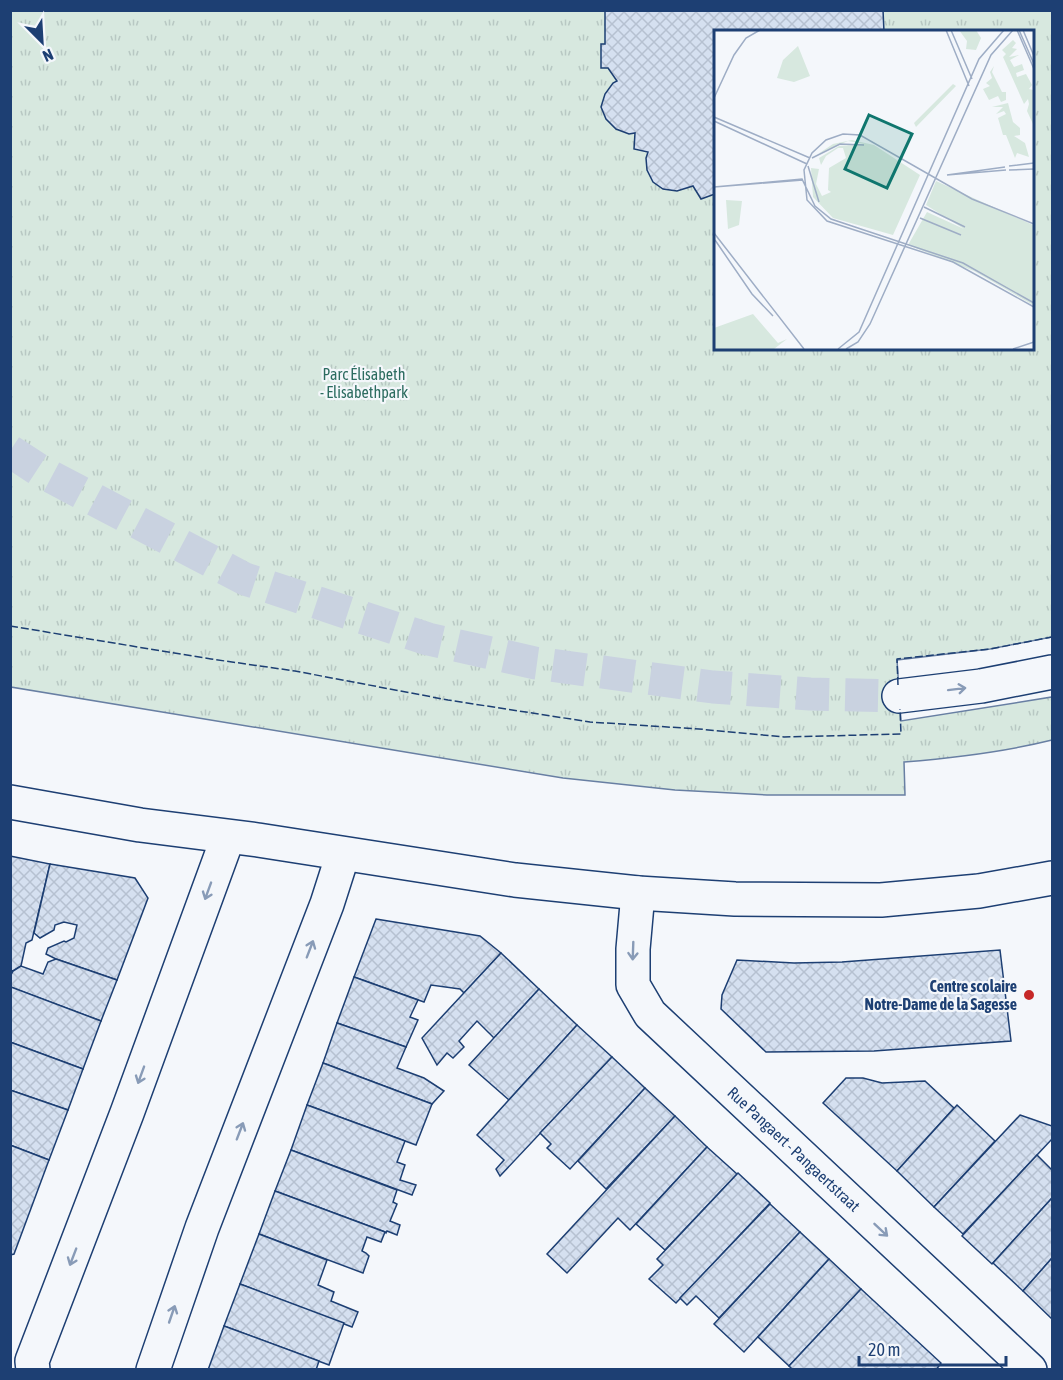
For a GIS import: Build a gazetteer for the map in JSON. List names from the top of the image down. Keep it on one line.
{"streets":{"main road":["Rue Pangaert - Pangaertstraat"]},"one_way":["Rue Pangaert - Pangaertstraat"],"parks":["Parc Élisabeth - Elisabethpark"],"places":["Centre scolaire Notre-Dame de la Sagesse"],"scale_bar":"20 m","north":"bottom right"}
